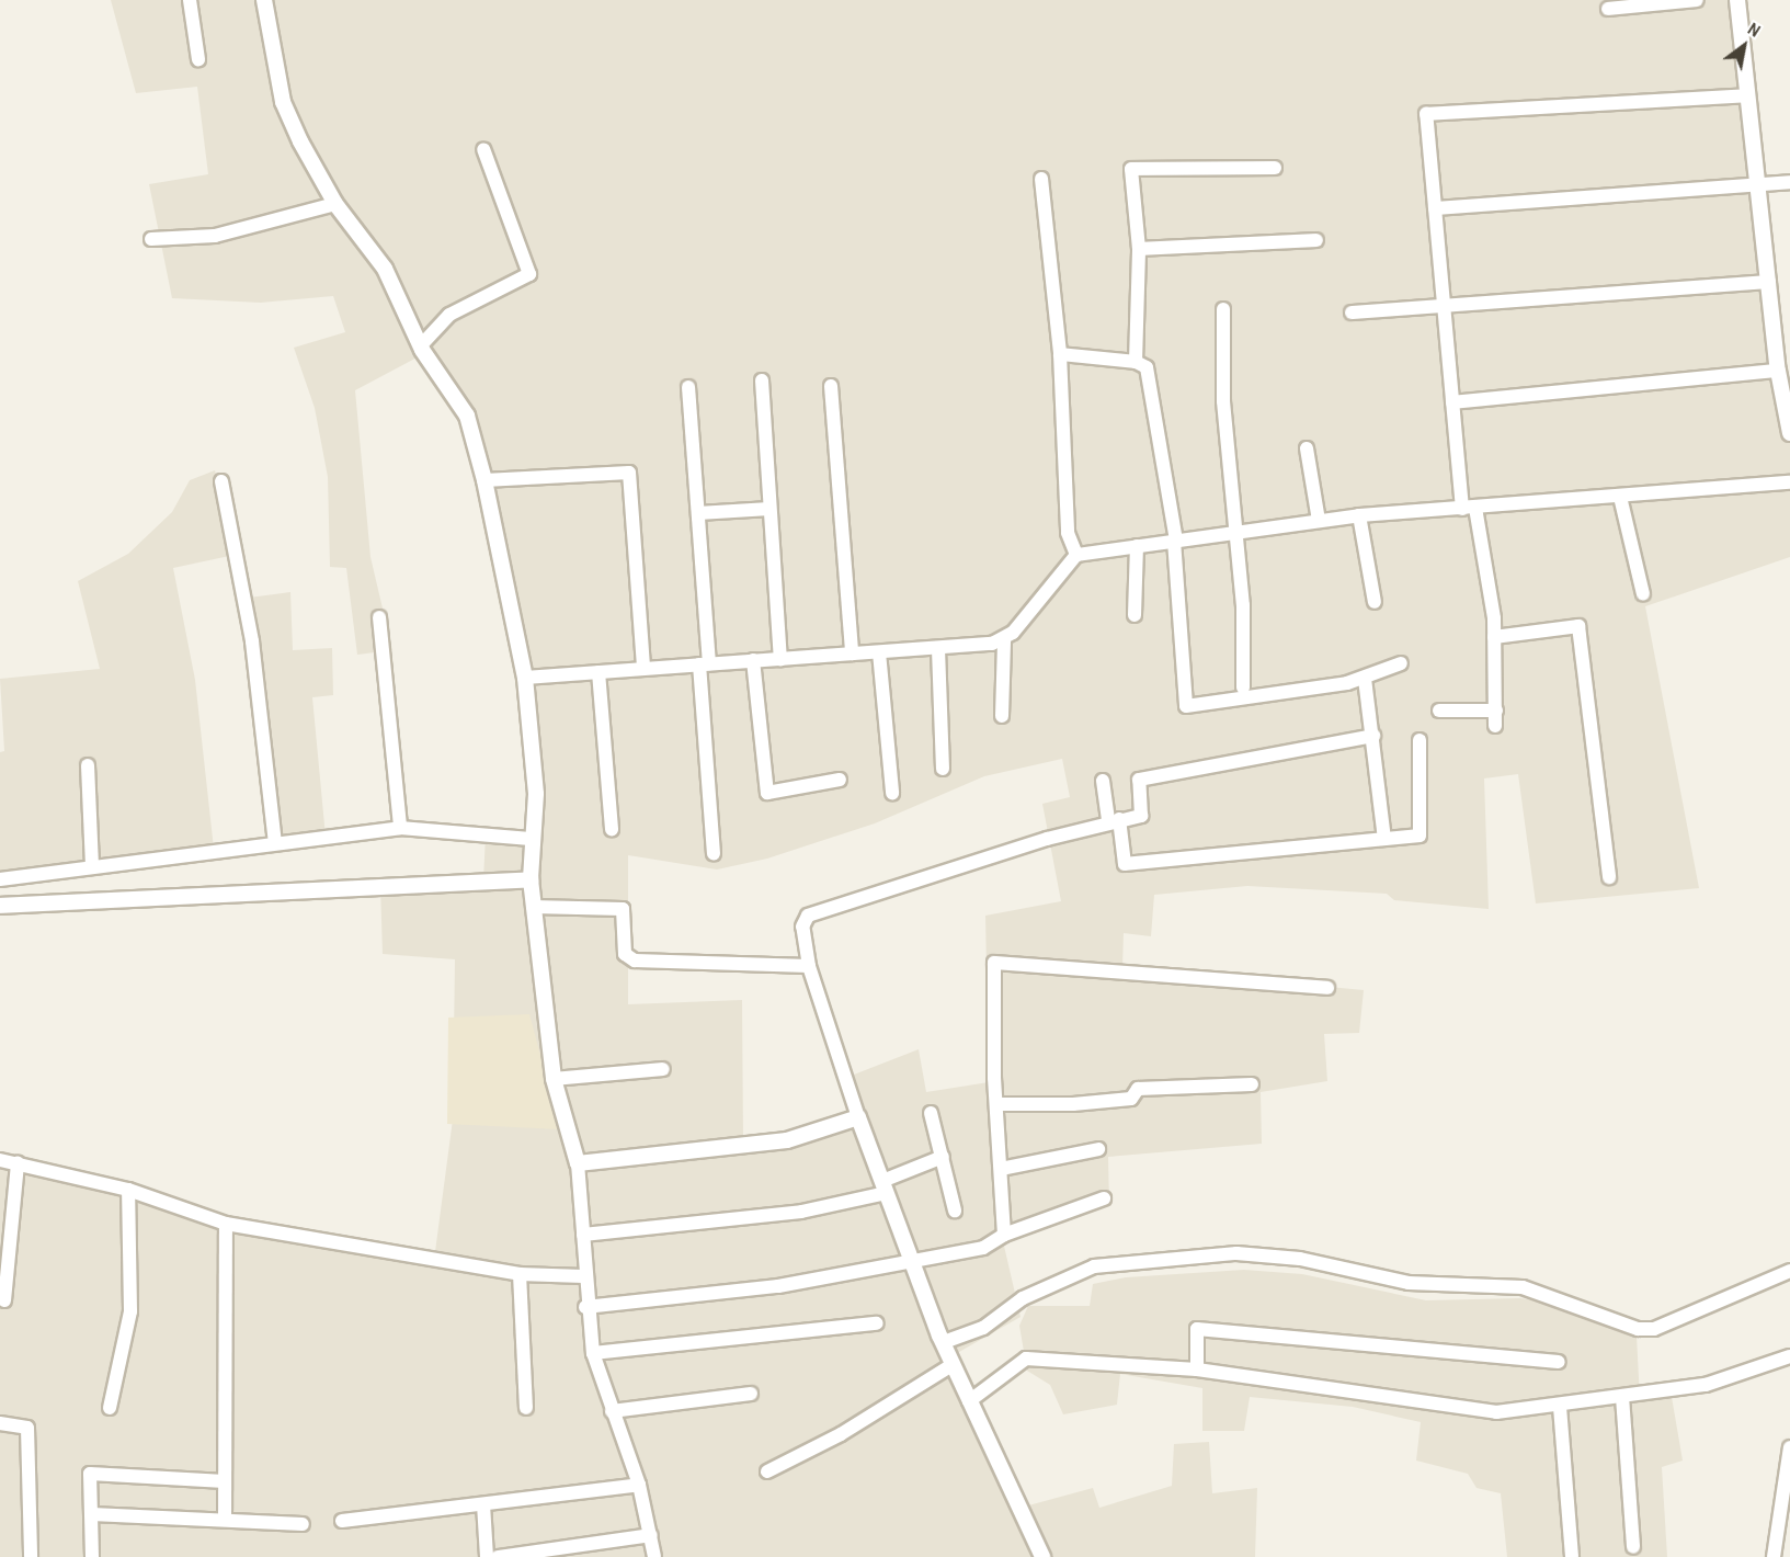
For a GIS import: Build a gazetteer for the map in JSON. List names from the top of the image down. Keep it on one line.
{"north":"top right"}
